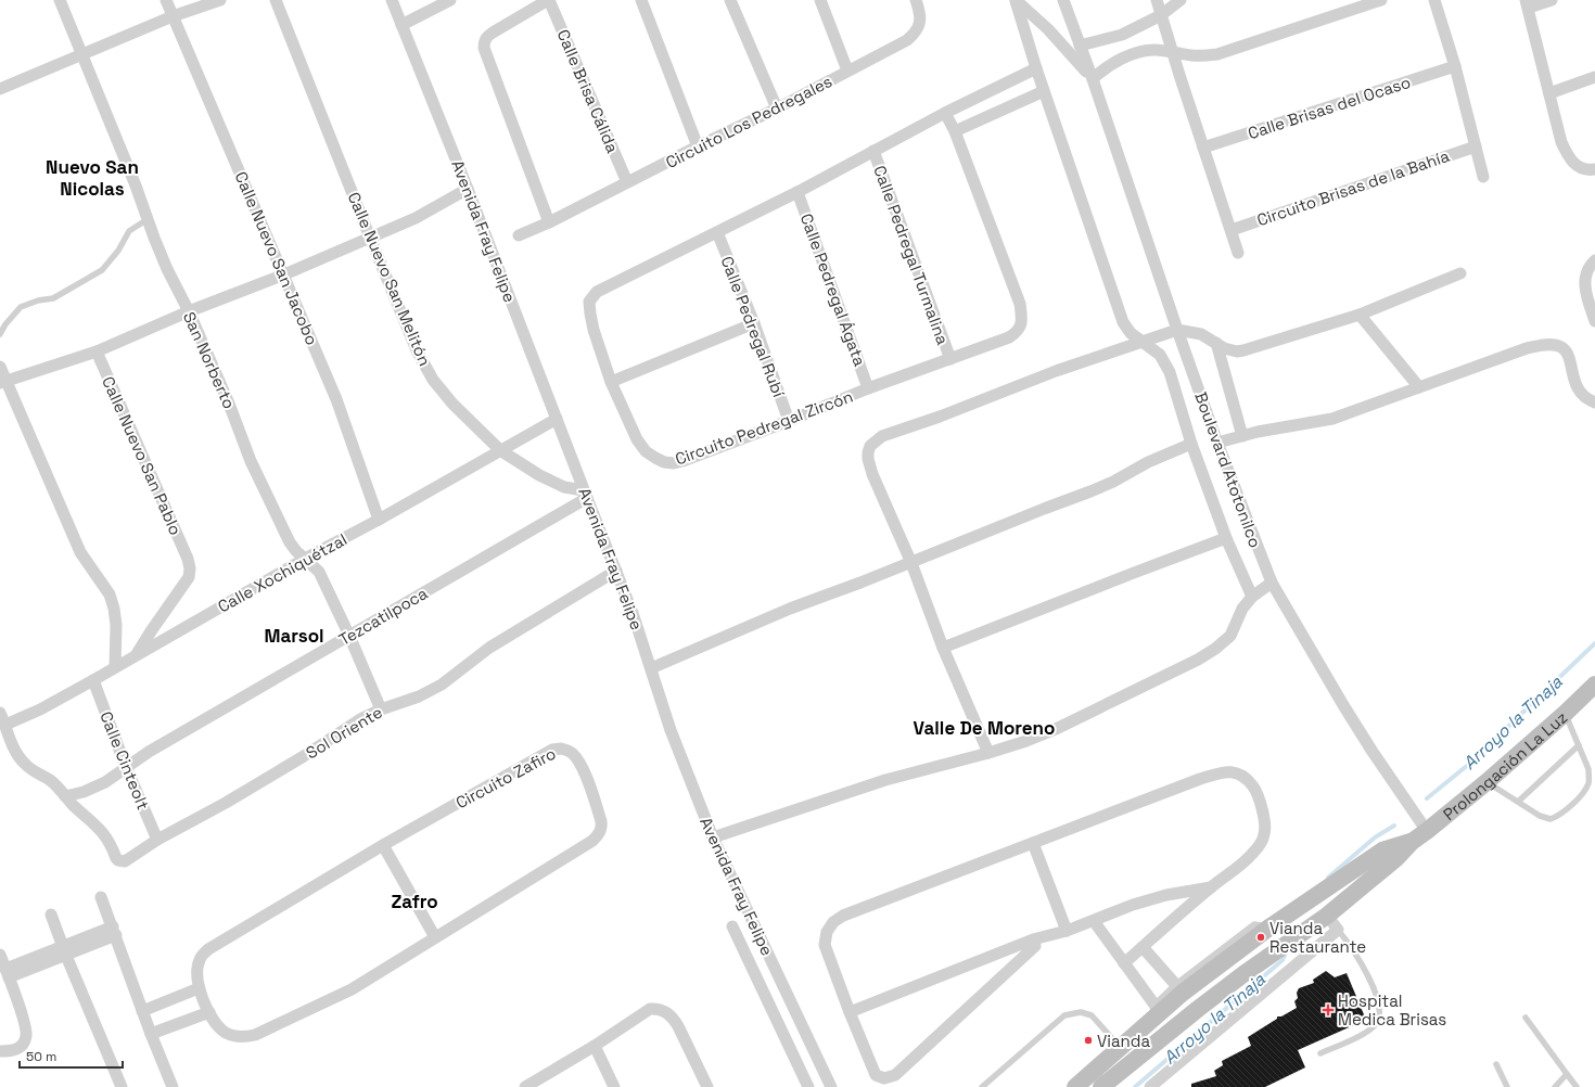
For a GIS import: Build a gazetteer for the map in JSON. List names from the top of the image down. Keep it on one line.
{"streets":{"main road":["Prolongación La Luz"],"street":["Calle Brisa Cálida","Calle Brisas del Ocaso","Circuito Los Pedregales","Circuito Brisas de la Bahía","Avenida Fray Felipe","Calle Pedregal Turmalina","Calle Nuevo San Jacobo","Calle Nuevo San Melitón","Calle Pedregal Ágata","Calle Pedregal Rubí","San Norberto","Circuito Pedregal Zircón","Calle Nuevo San Pablo","Boulevard Atotonilco","Calle Xochiquétzal","Tezcatilpoca","Sol Oriente","Calle Cinteolt","Circuito Zafiro"]},"crossings":[["Calle Brisa Cálida","Circuito Los Pedregales"],["Avenida Fray Felipe","Calle Nuevo San Melitón"],["Avenida Fray Felipe","Calle Xochiquétzal"],["Avenida Fray Felipe","Tezcatilpoca"],["Avenida Fray Felipe","Sol Oriente"],["Calle Pedregal Turmalina","Circuito Pedregal Zircón"],["Calle Nuevo San Jacobo","Calle Xochiquétzal"],["Calle Nuevo San Melitón","Calle Xochiquétzal"],["Calle Nuevo San Melitón","Tezcatilpoca"],["Calle Pedregal Ágata","Circuito Pedregal Zircón"],["Calle Pedregal Rubí","Circuito Pedregal Zircón"],["San Norberto","Calle Xochiquétzal"],["San Norberto","Tezcatilpoca"],["San Norberto","Sol Oriente"],["Calle Nuevo San Pablo","Calle Xochiquétzal"],["Boulevard Atotonilco","Prolongación La Luz"],["Calle Xochiquétzal","Calle Cinteolt"],["Tezcatilpoca","Sol Oriente"],["Tezcatilpoca","Calle Cinteolt"],["Sol Oriente","Calle Cinteolt"]],"districts":["Nuevo San Nicolas","Marsol","Valle De Moreno","Zafro"],"water":["Arroyo la Tinaja"],"places":{"other":["Vianda Restaurante","Vianda"],"health":["Hospital Medica Brisas"]},"scale_bar":"50 m"}
